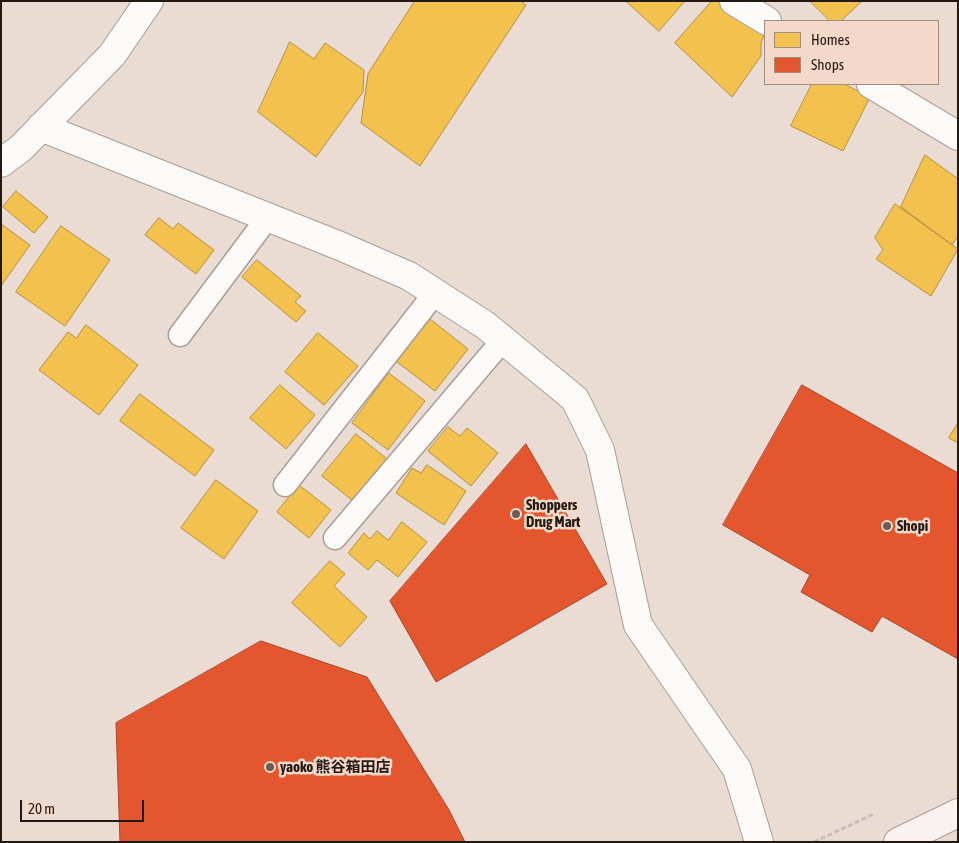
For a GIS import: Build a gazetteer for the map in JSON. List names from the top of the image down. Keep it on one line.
{"places":["Shoppers Drug Mart","Shopi","yaoko 熊谷箱田店"],"legend":["Homes","Shops"],"scale_bar":"20 m"}
